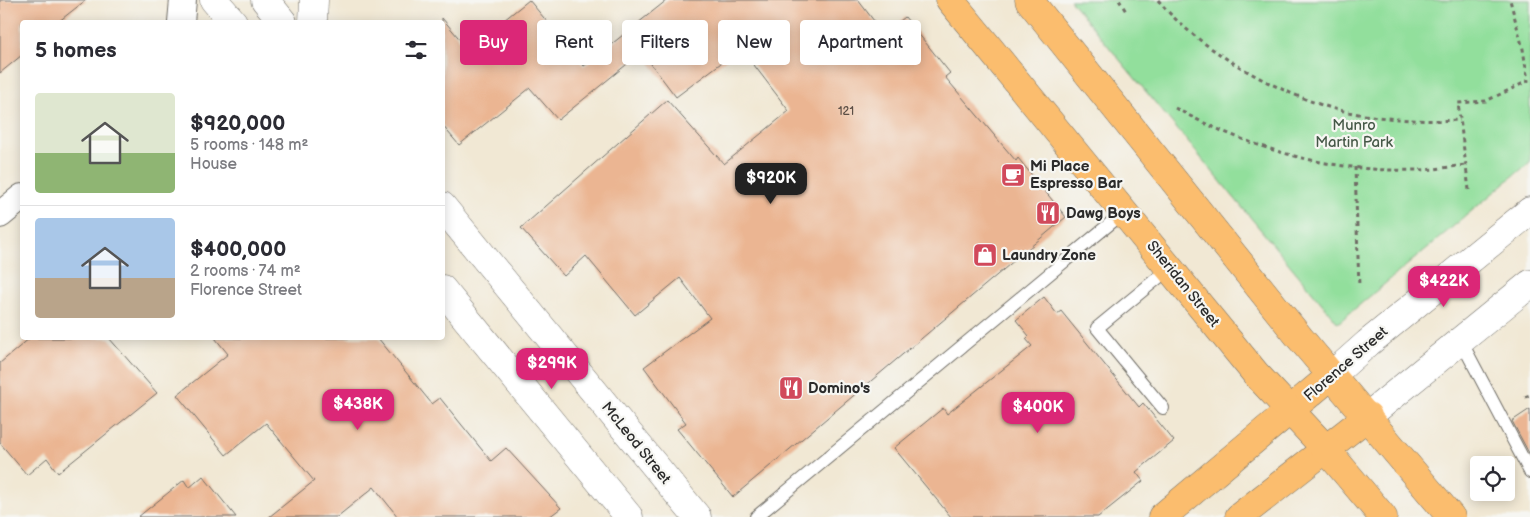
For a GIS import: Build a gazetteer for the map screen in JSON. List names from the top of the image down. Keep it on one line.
{"streets":{"main road":["Sheridan Street","Florence Street"],"street":["McLeod Street"]},"crossings":[["Sheridan Street","Florence Street"]],"parks":["Munro Martin Park"],"places":{"cafe":["Mi Place Espresso Bar"],"restaurant":["Dawg Boys","Domino's"],"shop":["Laundry Zone"]},"house_numbers":["121"],"page":{"chip":["Buy","Rent","Filters","New","Apartment"],"heading":"5 homes","list":[{"name":"$920,000","note":"5 rooms · 148 m² · House"},{"name":"$400,000","note":"2 rooms · 74 m² · Florence Street"}],"price":["$920K","$422K","$299K","$438K","$400K"]}}
